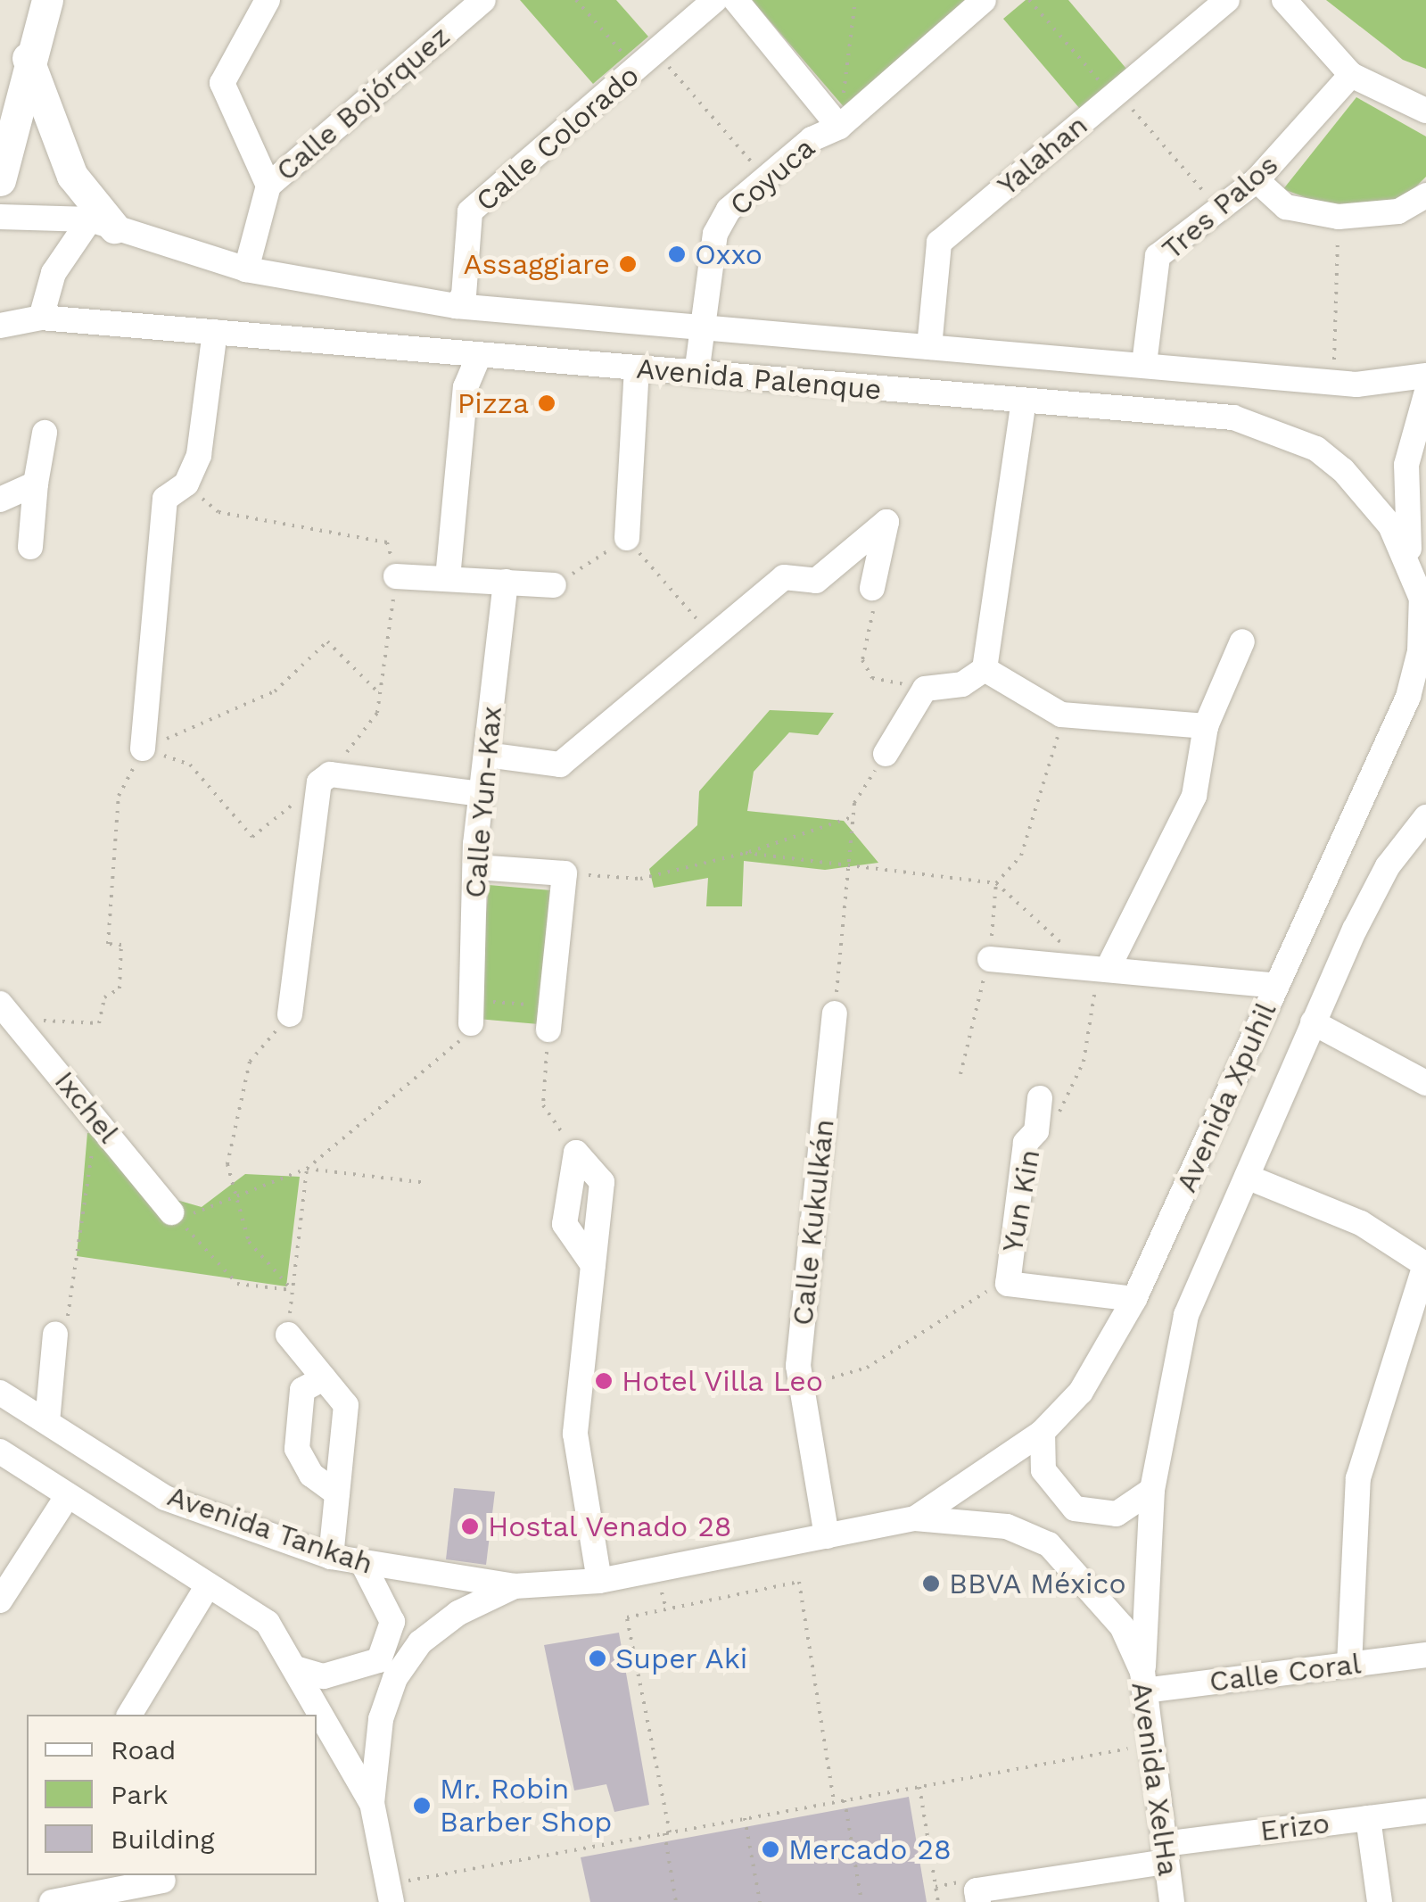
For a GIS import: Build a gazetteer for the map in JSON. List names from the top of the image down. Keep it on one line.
{"streets":{"street":["Calle Bojórquez","Calle Colorado","Yalahan","Coyuca","Tres Palos","Avenida Palenque","Calle Yun-Kax","Avenida Xpuhil","Ixchel","Yun Kin","Calle Kukulkán","Avenida Tankah","Calle Coral","Avenida XelHa","Erizo"]},"crossings":[["Calle Bojórquez","Avenida Palenque"],["Calle Colorado","Avenida Palenque"],["Yalahan","Avenida Palenque"],["Coyuca","Avenida Palenque"],["Tres Palos","Avenida Palenque"],["Avenida Palenque","Avenida Xpuhil"],["Avenida Xpuhil","Yun Kin"],["Avenida Xpuhil","Calle Coral"],["Avenida Xpuhil","Avenida XelHa"],["Calle Kukulkán","Avenida XelHa"],["Avenida Tankah","Avenida XelHa"],["Calle Coral","Avenida XelHa"],["Avenida XelHa","Erizo"]],"places":["Oxxo","Assaggiare","Pizza","Hotel Villa Leo","Hostal Venado 28","BBVA México","Super Aki","Mr. Robin Barber Shop","Mercado 28"],"legend":["Road","Park","Building"]}
